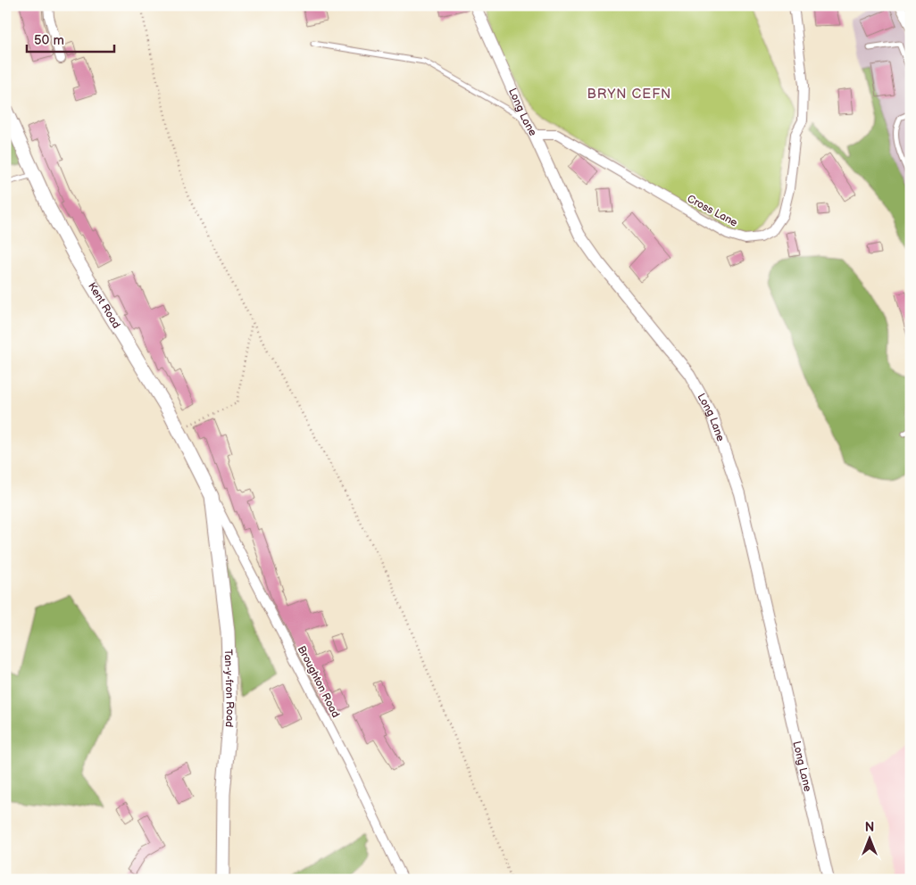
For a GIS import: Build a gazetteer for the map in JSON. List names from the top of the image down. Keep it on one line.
{"streets":{"main road":["Kent Road","Tan-y-fron Road"],"street":["Long Lane","Cross Lane","Broughton Road"]},"crossings":[["Long Lane","Cross Lane"],["Kent Road","Broughton Road"],["Kent Road","Tan-y-fron Road"],["Broughton Road","Tan-y-fron Road"]],"districts":["BRYN CEFN"],"scale_bar":"50 m","north":"top"}
